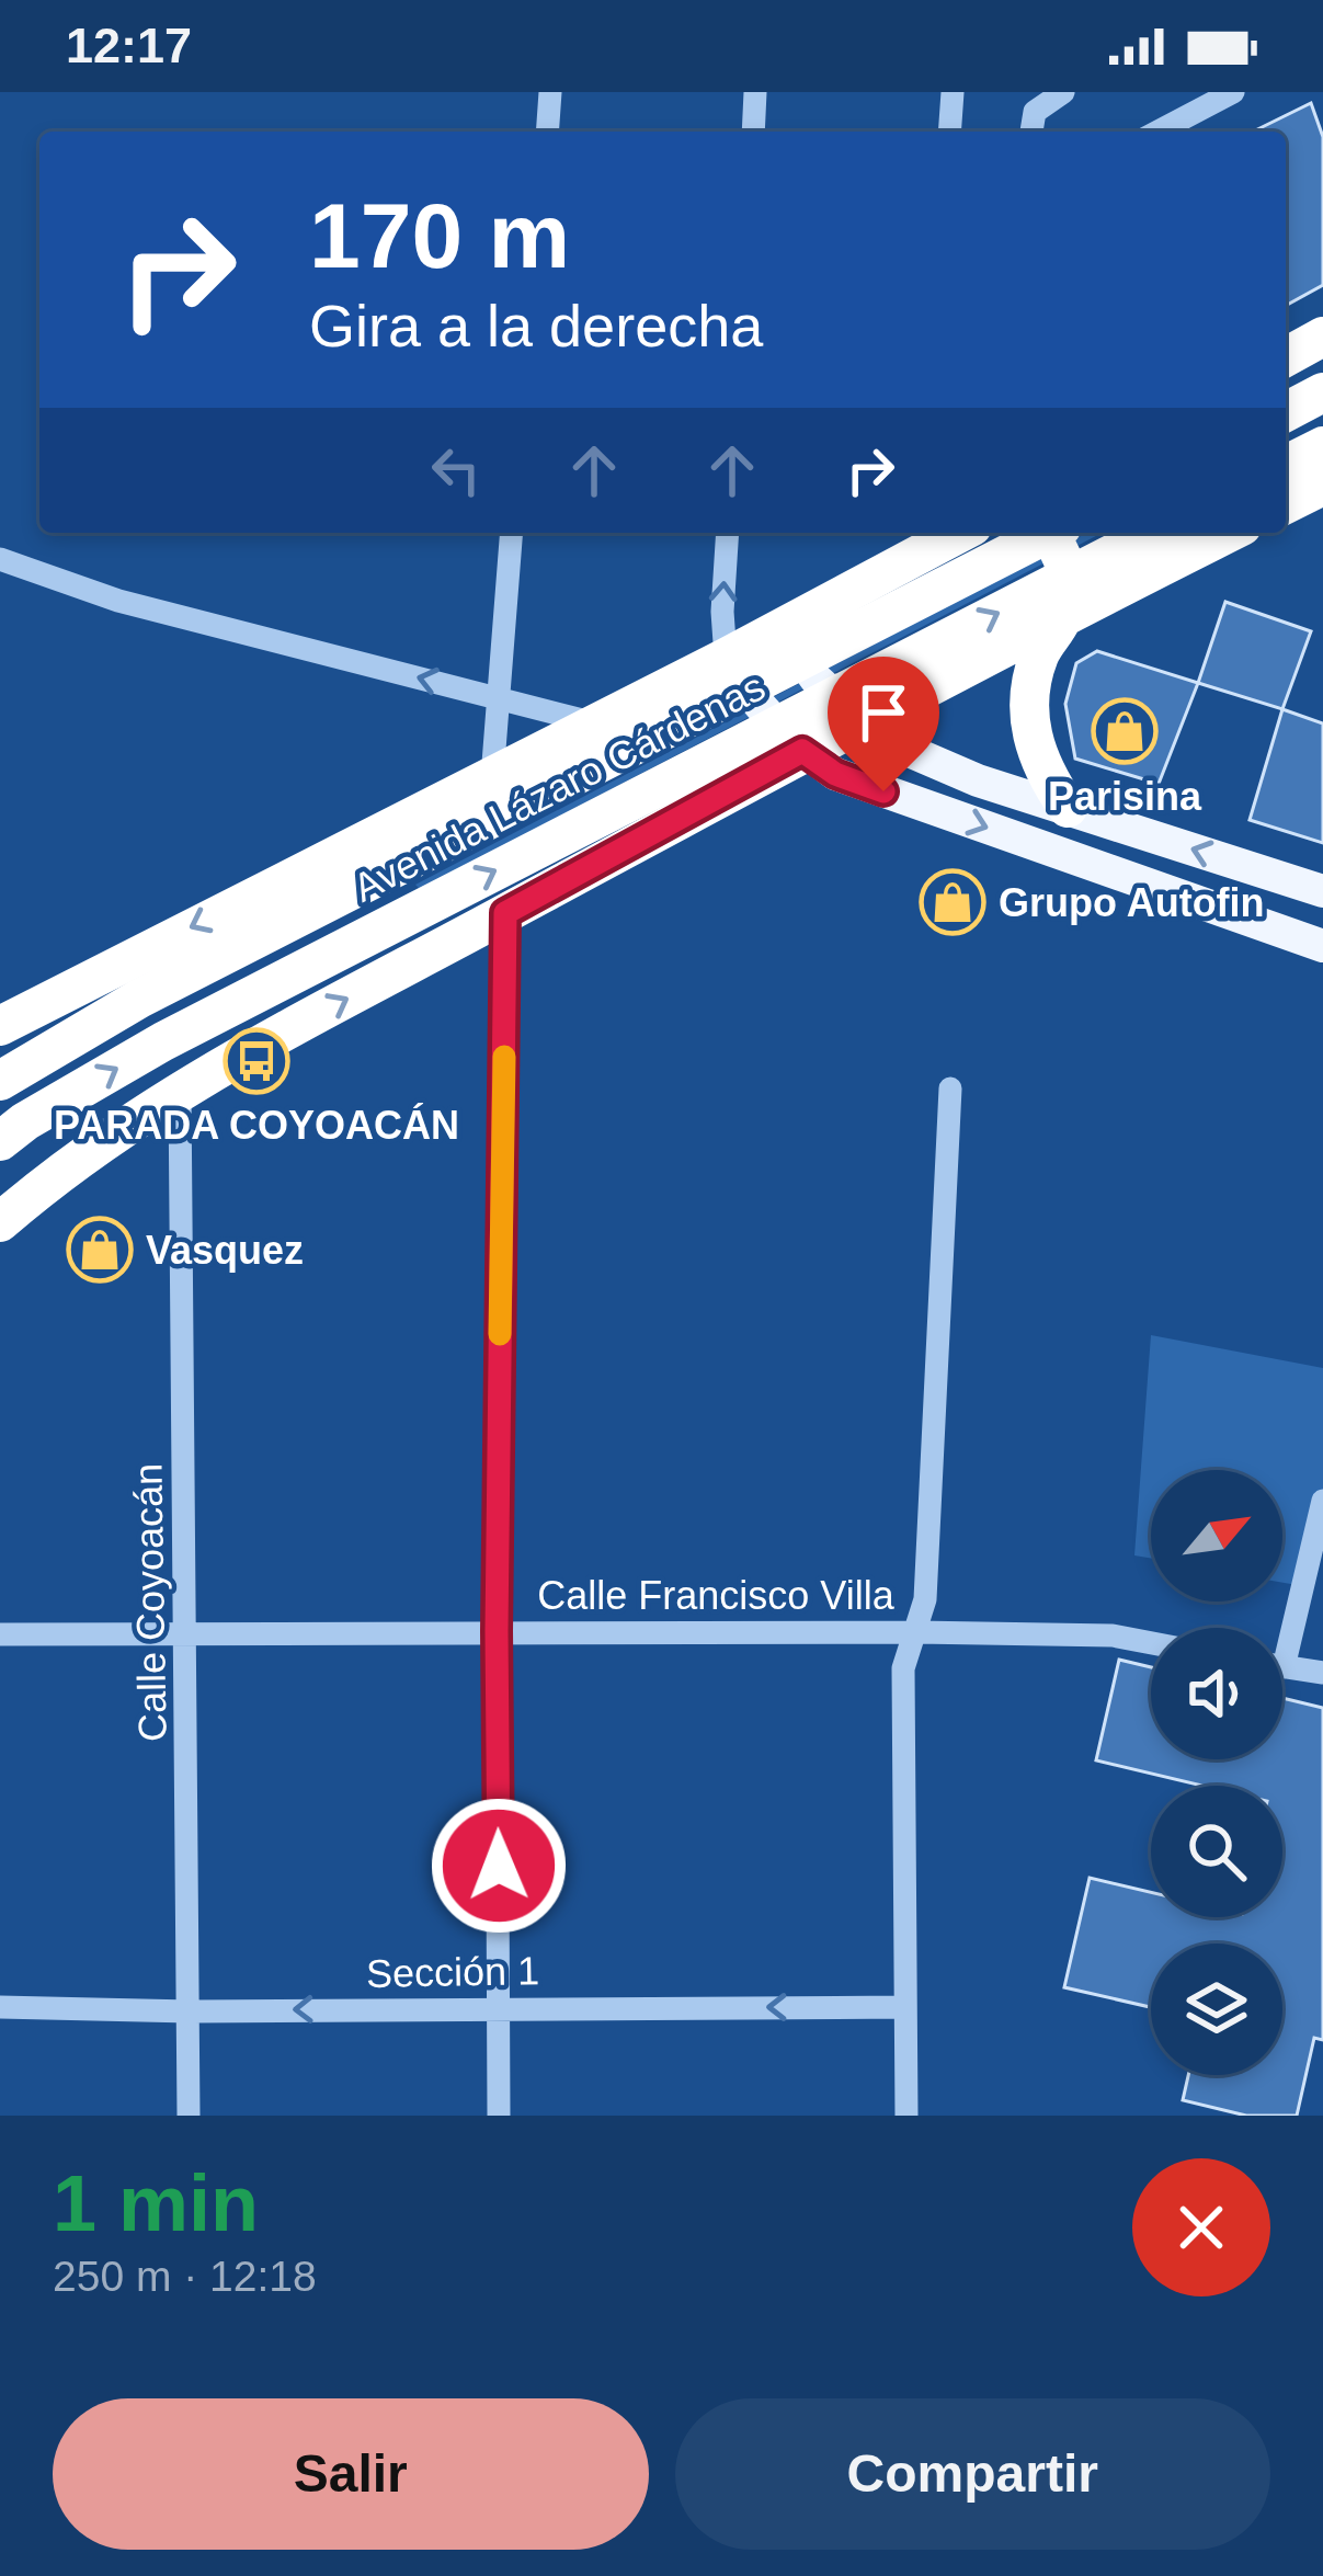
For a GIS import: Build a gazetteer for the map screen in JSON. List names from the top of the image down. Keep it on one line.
{"streets":{"highway":["Avenida Lázaro Cárdenas"],"street":["Calle Francisco Villa","Calle Coyoacán","Sección 1"]},"crossings":[["Calle Francisco Villa","Calle Coyoacán"],["Calle Coyoacán","Sección 1"]],"one_way":["Sección 1"],"places":{"shop":["Parisina","Grupo Autofin","Vasquez"],"bus stop":["PARADA COYOACÁN"]},"north":"top right","page":{"status":"12:17","turn":["170 m","Gira a la derecha"],"heading":["1 min","250 m · 12:18"],"buttons":["Salir","Compartir"]}}
